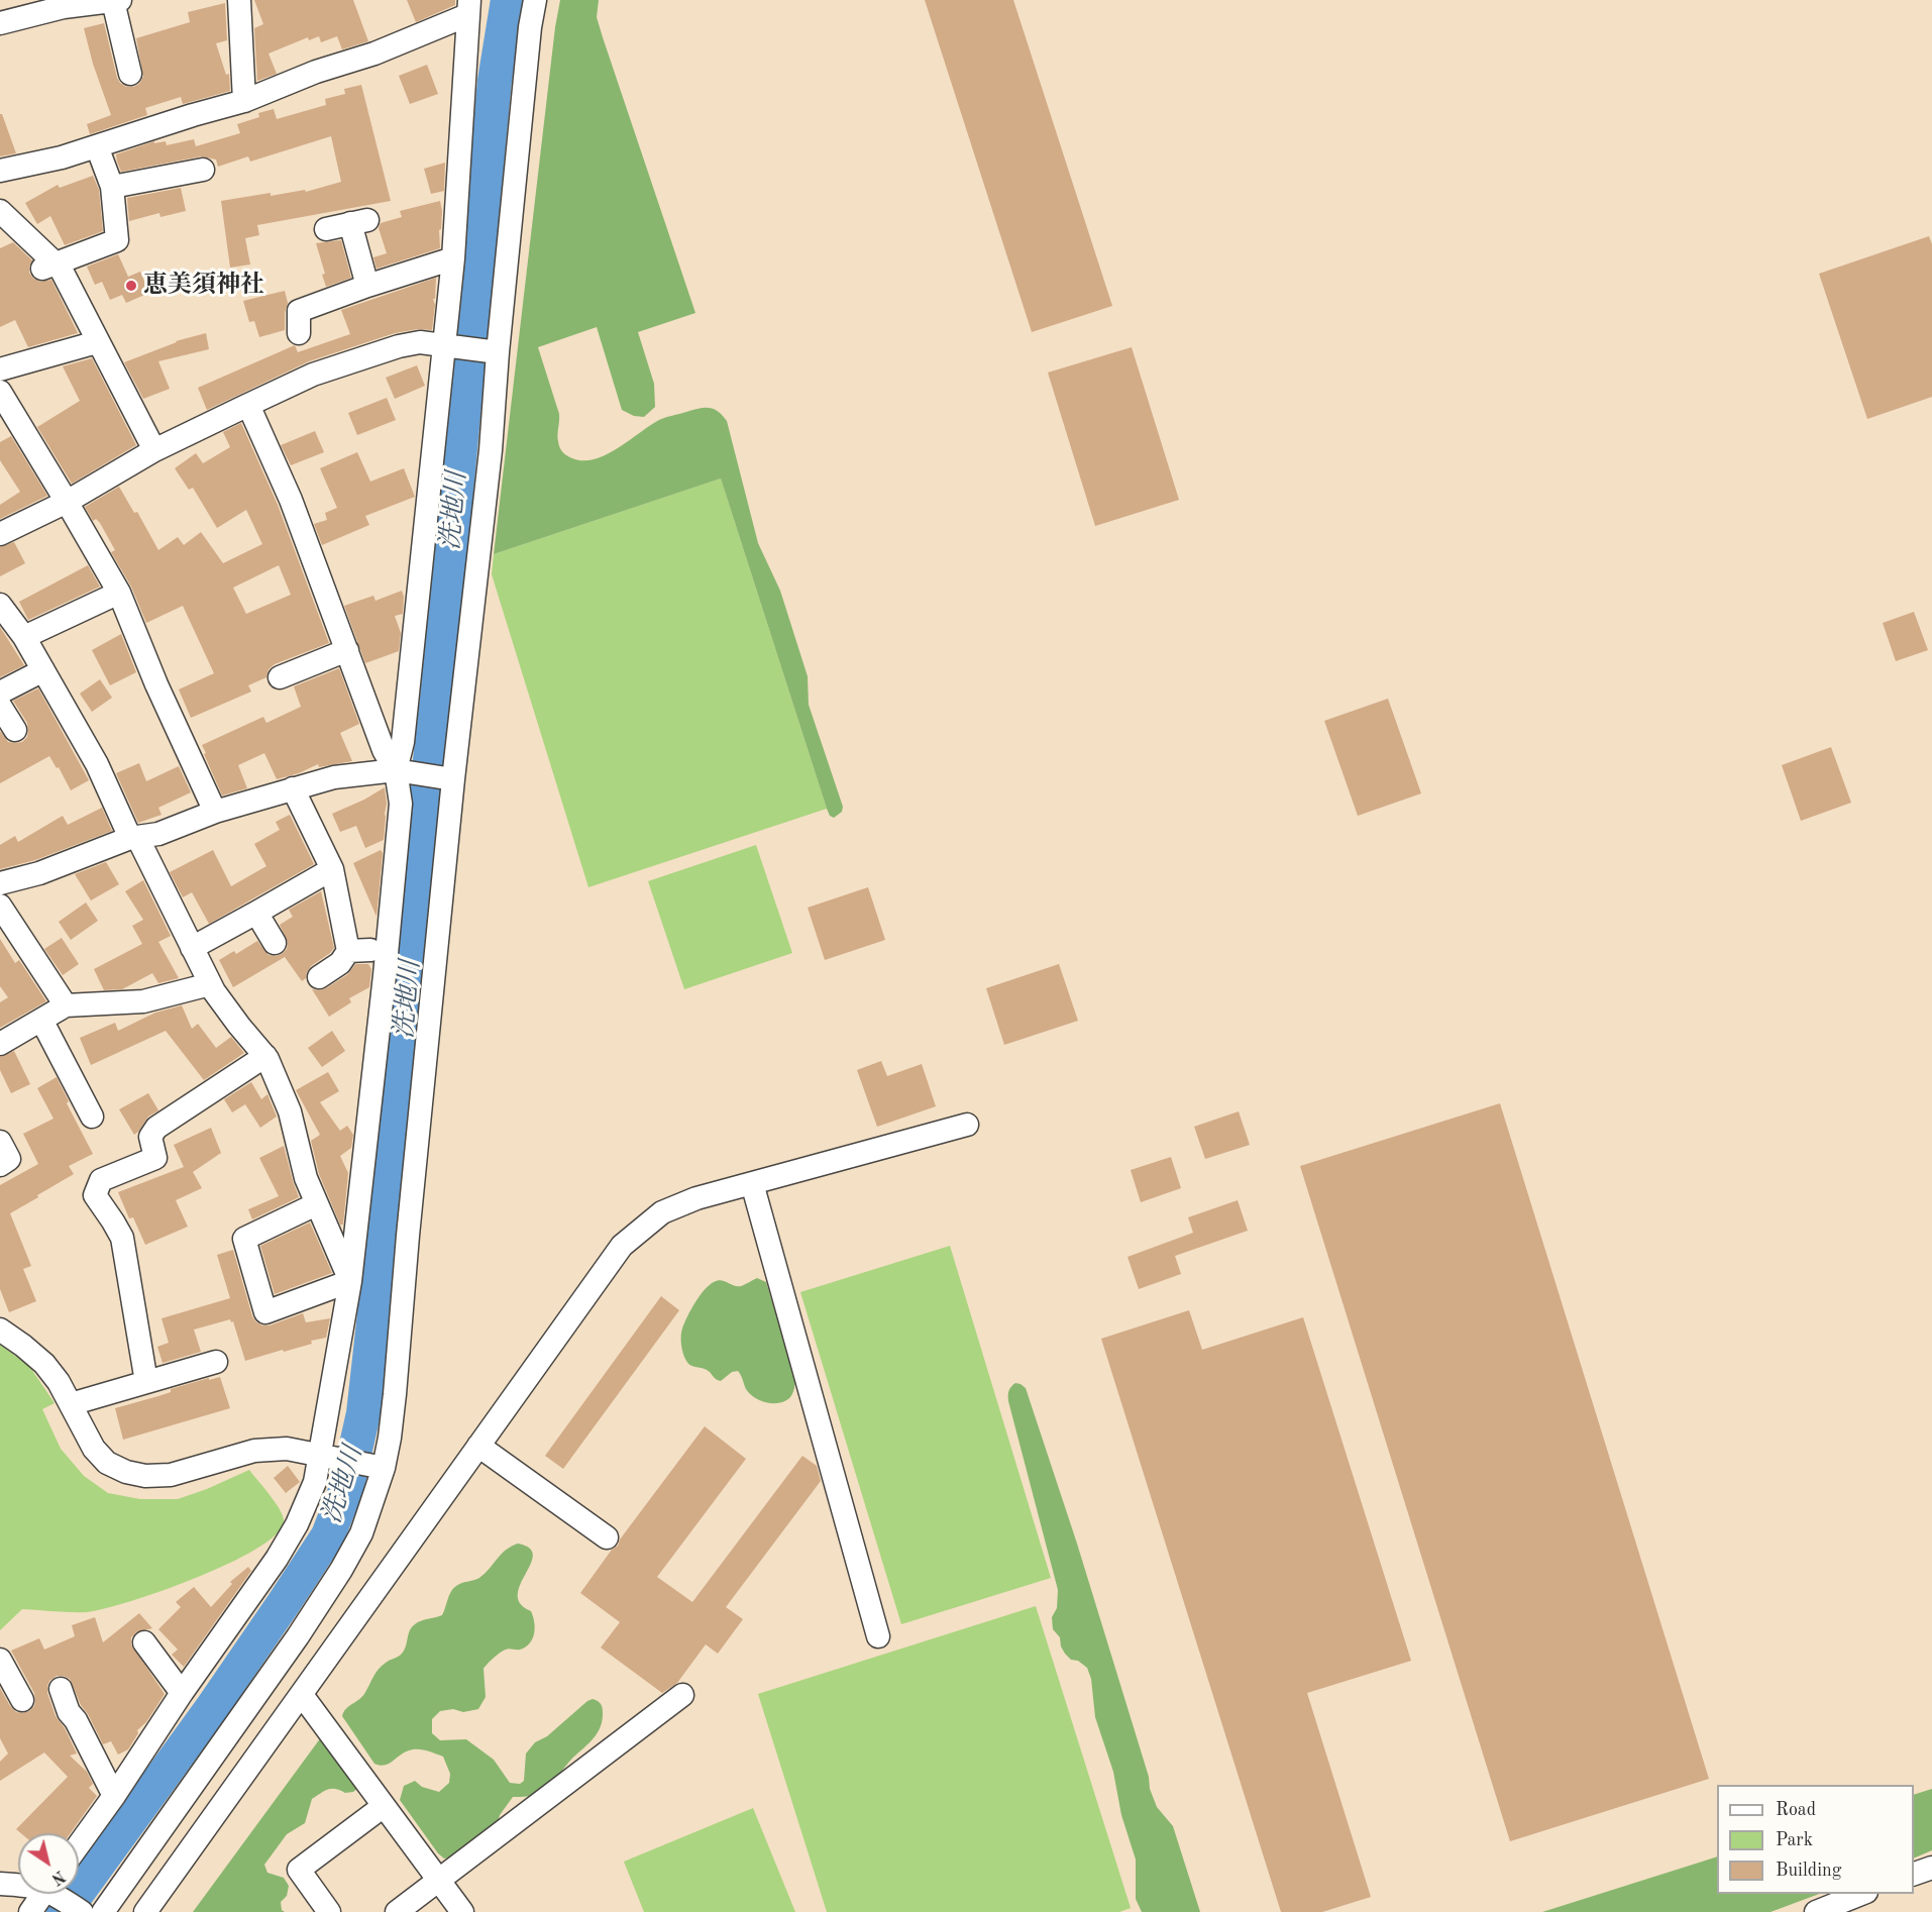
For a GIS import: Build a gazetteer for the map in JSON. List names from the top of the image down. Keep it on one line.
{"water":["洗地川"],"places":["恵美須神社"],"legend":["Road","Park","Building"],"north":"bottom right"}
